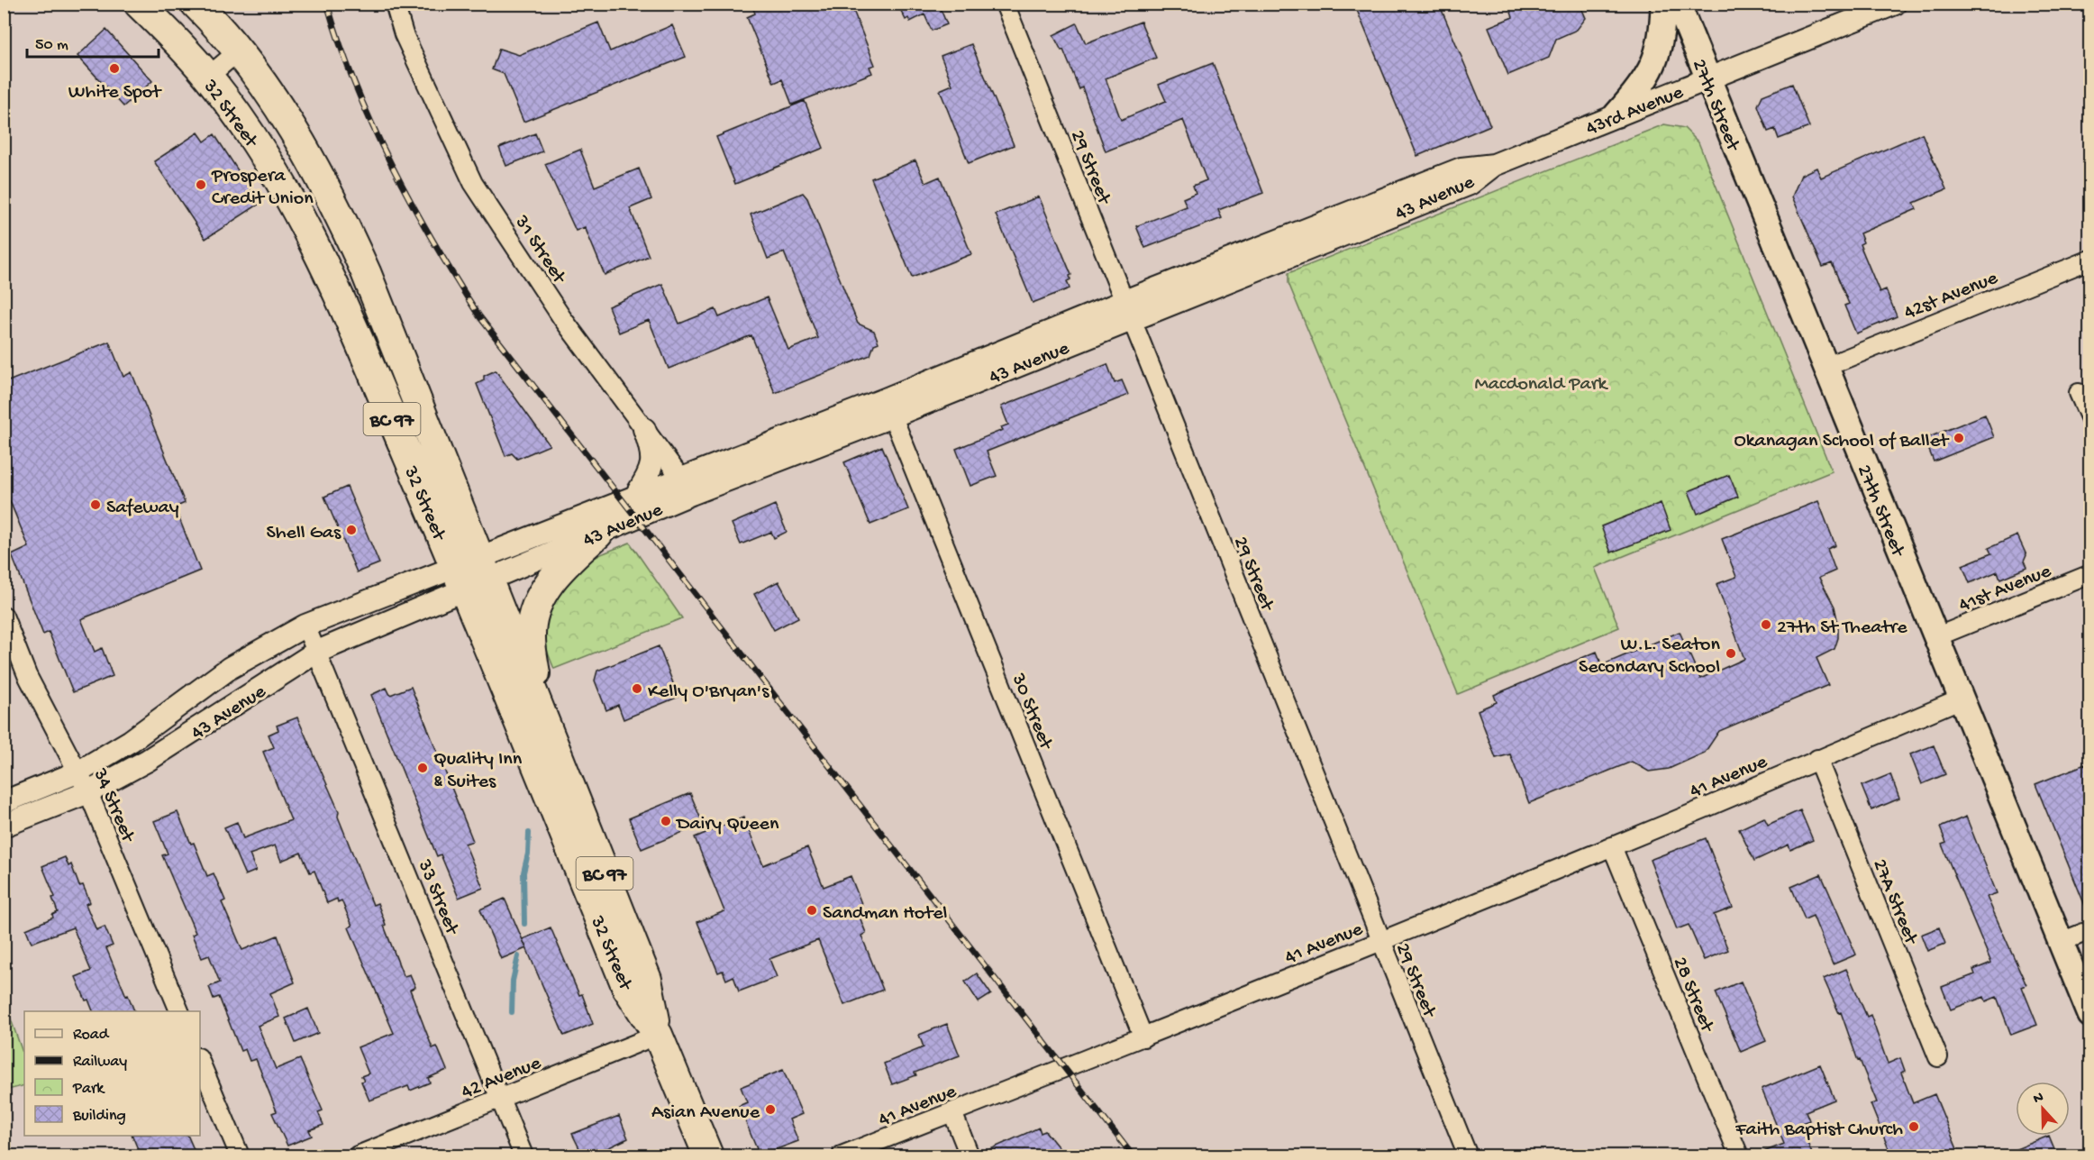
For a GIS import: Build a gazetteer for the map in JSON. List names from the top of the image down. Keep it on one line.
{"streets":{"highway":["32 Street","BC 97"],"main road":["27th Street"],"street":["43rd Avenue","29 Street","43 Avenue","31 Street","42st Avenue","41st Avenue","30 Street","41 Avenue","34 Street","33 Street","27A Street","28 Street","42 Avenue"]},"crossings":[["27th Street","43rd Avenue"],["27th Street","42st Avenue"],["27th Street","41st Avenue"],["43rd Avenue","43 Avenue"],["32 Street","43 Avenue"],["32 Street","42 Avenue"],["29 Street","43 Avenue"],["29 Street","41 Avenue"],["43 Avenue","31 Street"],["43 Avenue","30 Street"],["43 Avenue","34 Street"],["43 Avenue","33 Street"],["30 Street","41 Avenue"],["41 Avenue","27A Street"],["41 Avenue","28 Street"],["33 Street","42 Avenue"]],"parks":["Macdonald Park"],"places":["White Spot","Prospera Credit Union","Okanagan School of Ballet","Safeway","Shell Gas","27th St Theatre","W.L. Seaton Secondary School","Kelly O'Bryan's","Quality Inn & Suites","Dairy Queen","Sandman Hotel","Asian Avenue","Faith Baptist Church"],"legend":["Road","Railway","Park","Building"],"scale_bar":"50 m","north":"top"}
